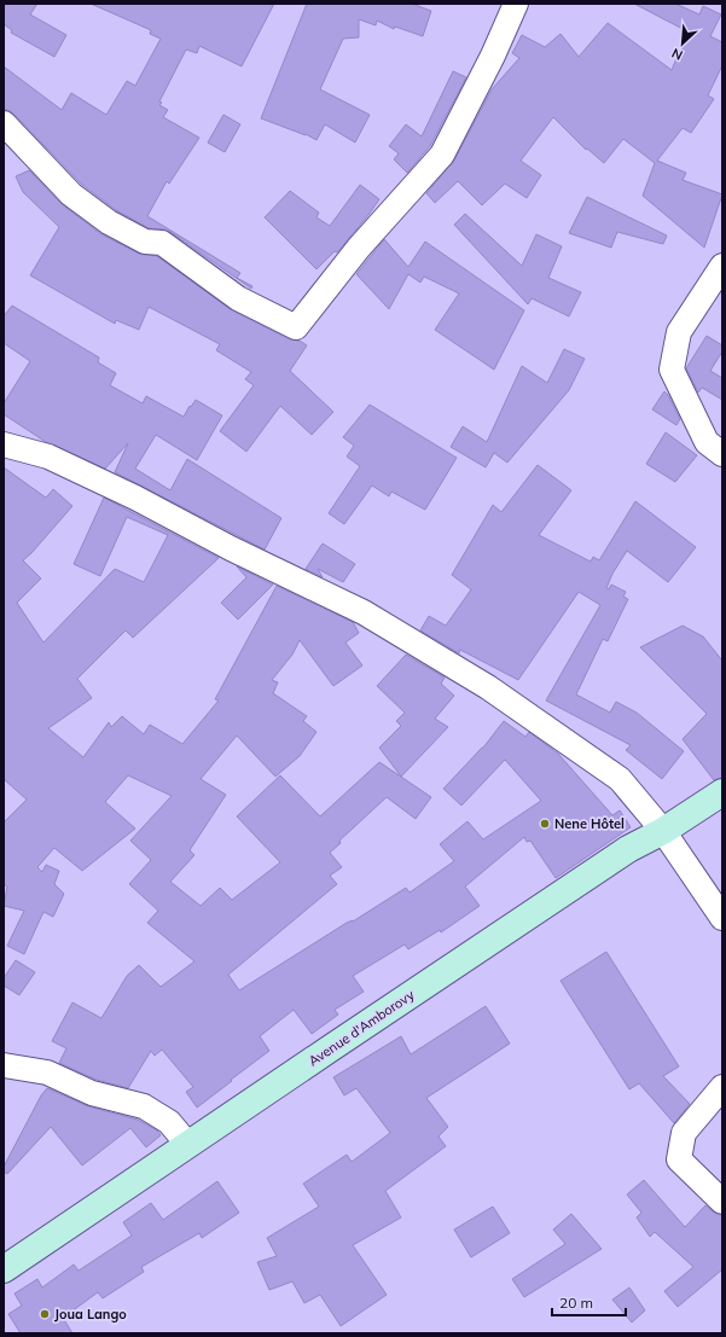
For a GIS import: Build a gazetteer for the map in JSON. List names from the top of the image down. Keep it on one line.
{"streets":{"main road":["Avenue d'Amborovy"]},"places":["Nene Hôtel","Joua Lango"],"scale_bar":"20 m","north":"bottom left"}
